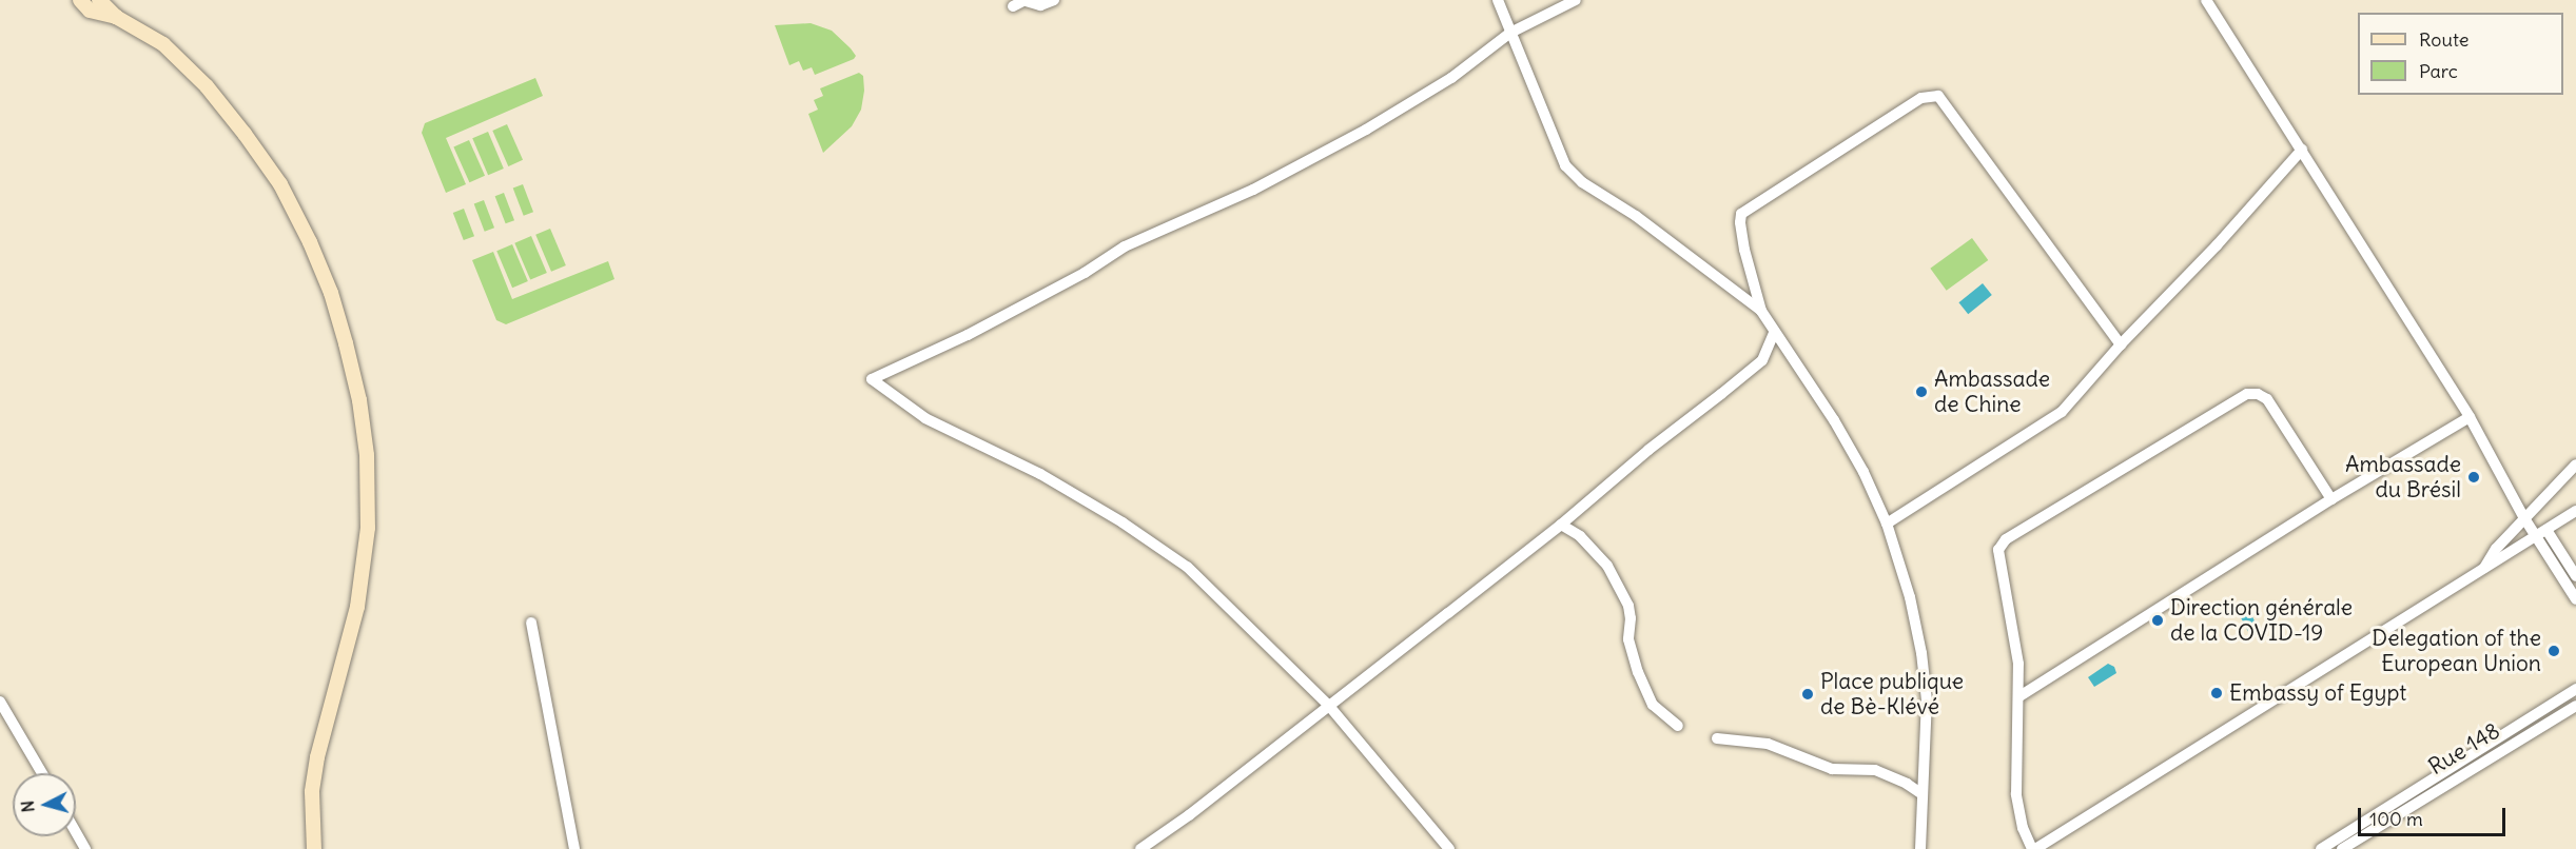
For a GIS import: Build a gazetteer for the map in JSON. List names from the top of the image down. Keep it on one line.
{"streets":{"street":["Rue 148"]},"places":["Ambassade de Chine","Ambassade du Brésil","Direction générale de la COVID-19","Delegation of the European Union","Embassy of Egypt","Place publique de Bè-Klévé"],"legend":["Route","Parc"],"scale_bar":"100 m","north":"left"}
